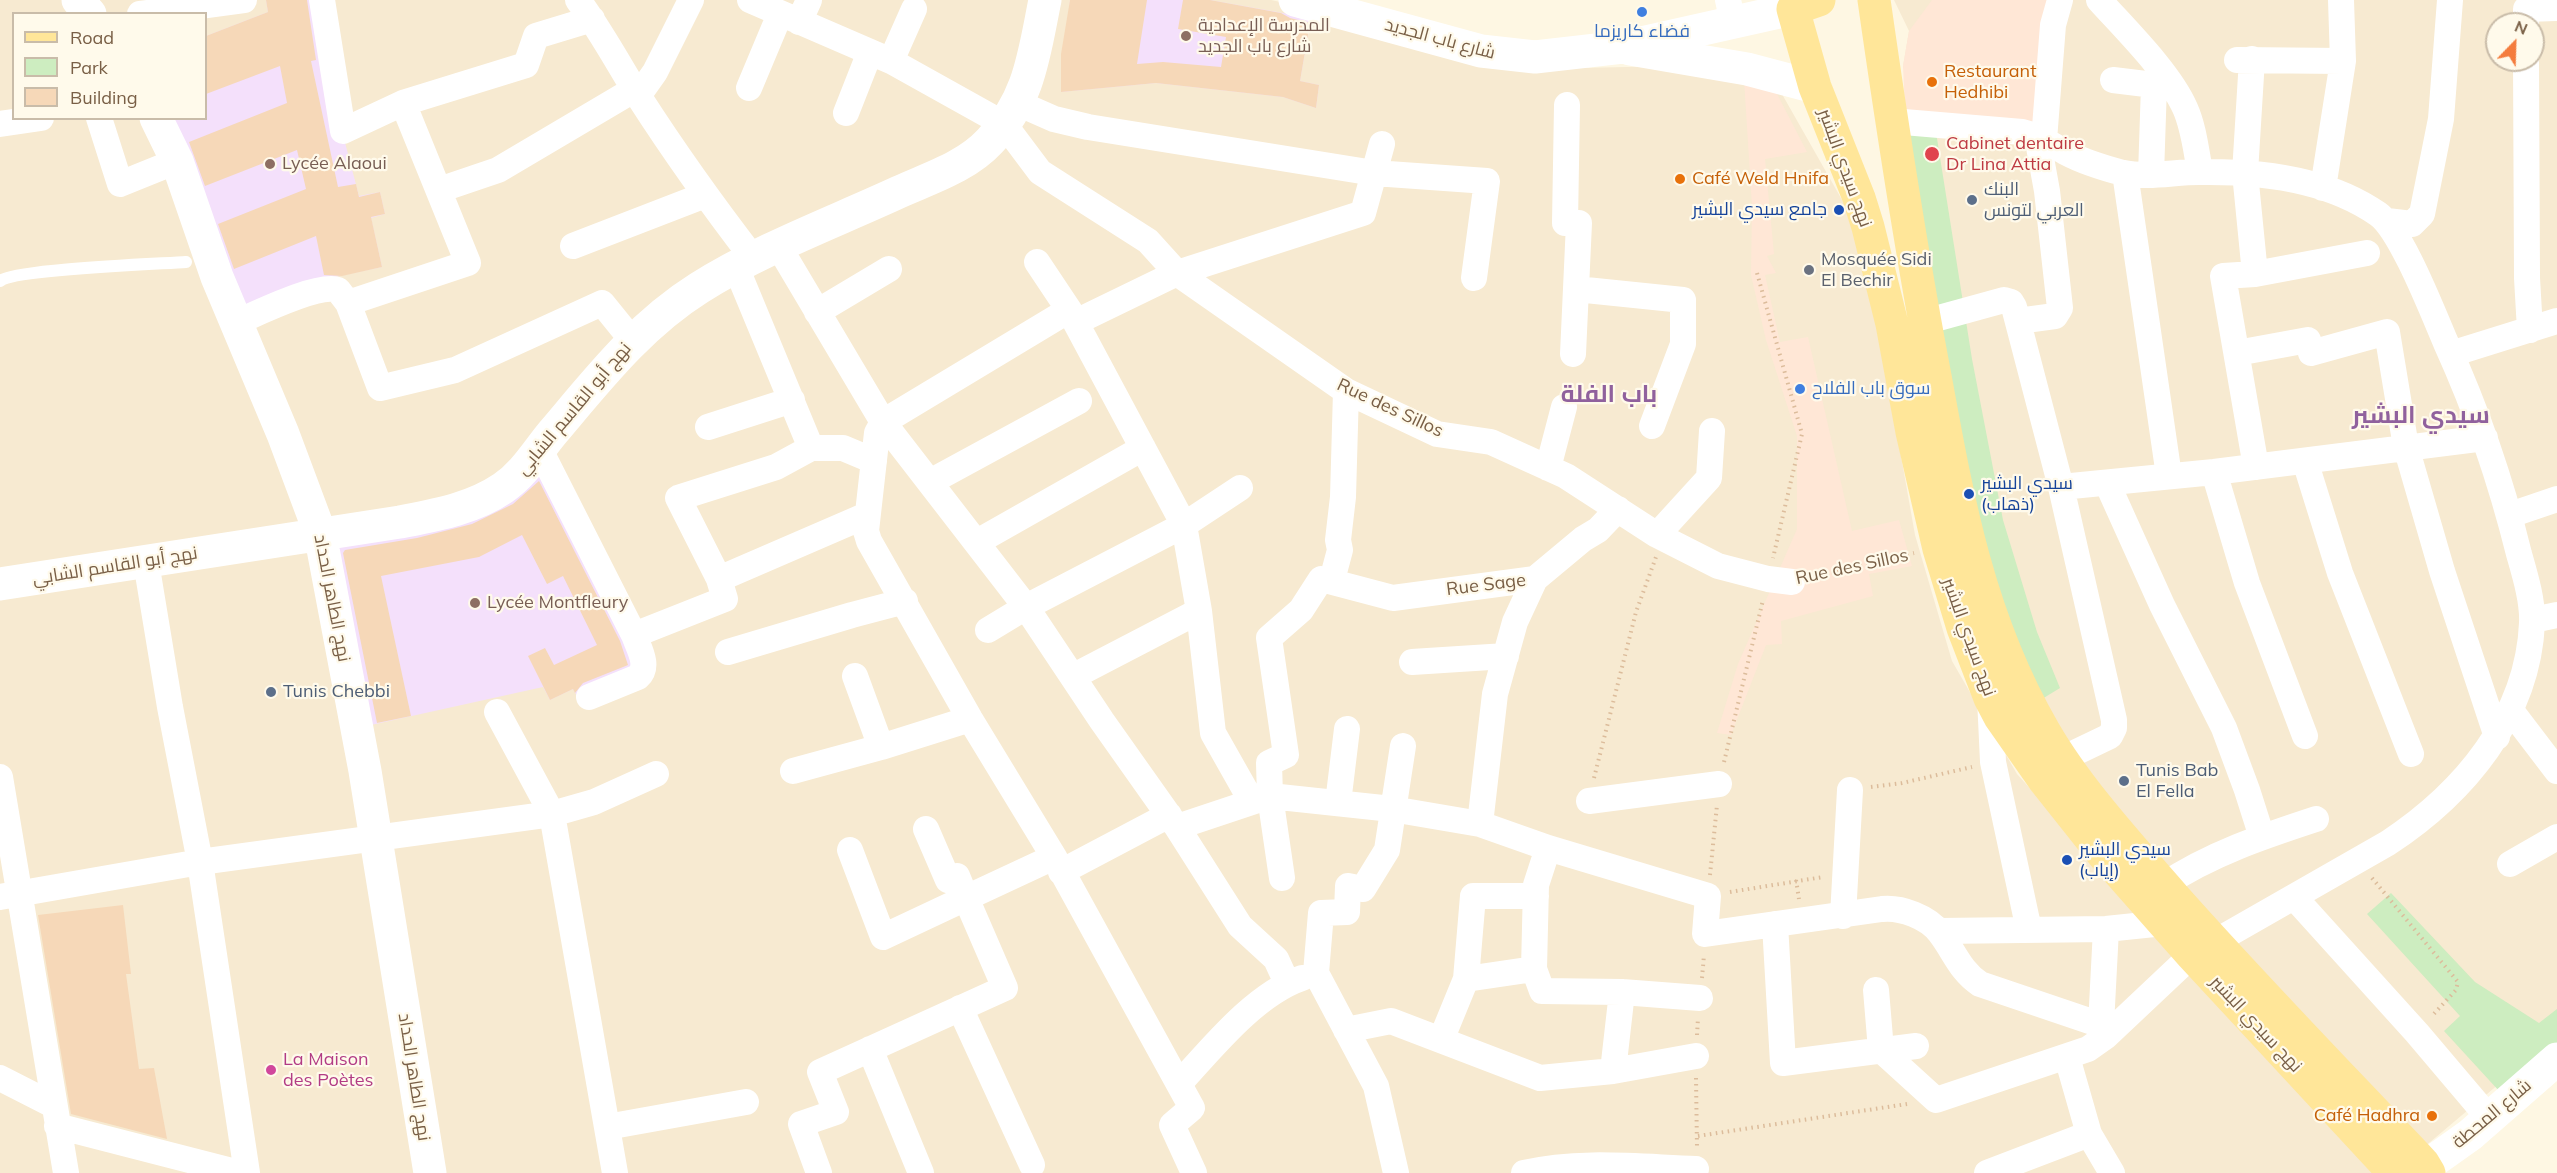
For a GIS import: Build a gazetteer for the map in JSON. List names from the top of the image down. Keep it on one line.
{"streets":{"main road":["نهج سيدي البشير"],"street":["شارع باب الجديد","Rue des Sillos","نهج أبو القاسم الشابي","Rue Sage","نهج الطاهر الحداد","شارع المحطة"]},"crossings":[["شارع باب الجديد","نهج سيدي البشير"],["نهج سيدي البشير","Rue des Sillos"],["نهج سيدي البشير","شارع المحطة"],["Rue des Sillos","نهج أبو القاسم الشابي"],["Rue des Sillos","Rue Sage"],["نهج أبو القاسم الشابي","نهج الطاهر الحداد"]],"districts":["باب الفلة","سيدي البشير"],"places":["فضاء كاريزما","المدرسة الإعدادية شارع باب الجديد","Restaurant Hedhibi","Cabinet dentaire Dr Lina Attia","Lycée Alaoui","Café Weld Hnifa","البنك العربي لتونس","جامع سيدي البشير","Mosquée Sidi El Bechir","سوق باب الفلاح","سيدي البشير (ذهاب)","Lycée Montfleury","Tunis Chebbi","Tunis Bab El Fella","سيدي البشير (إياب)","La Maison des Poètes","Café Hadhra"],"legend":["Road","Park","Building"],"north":"top right"}
